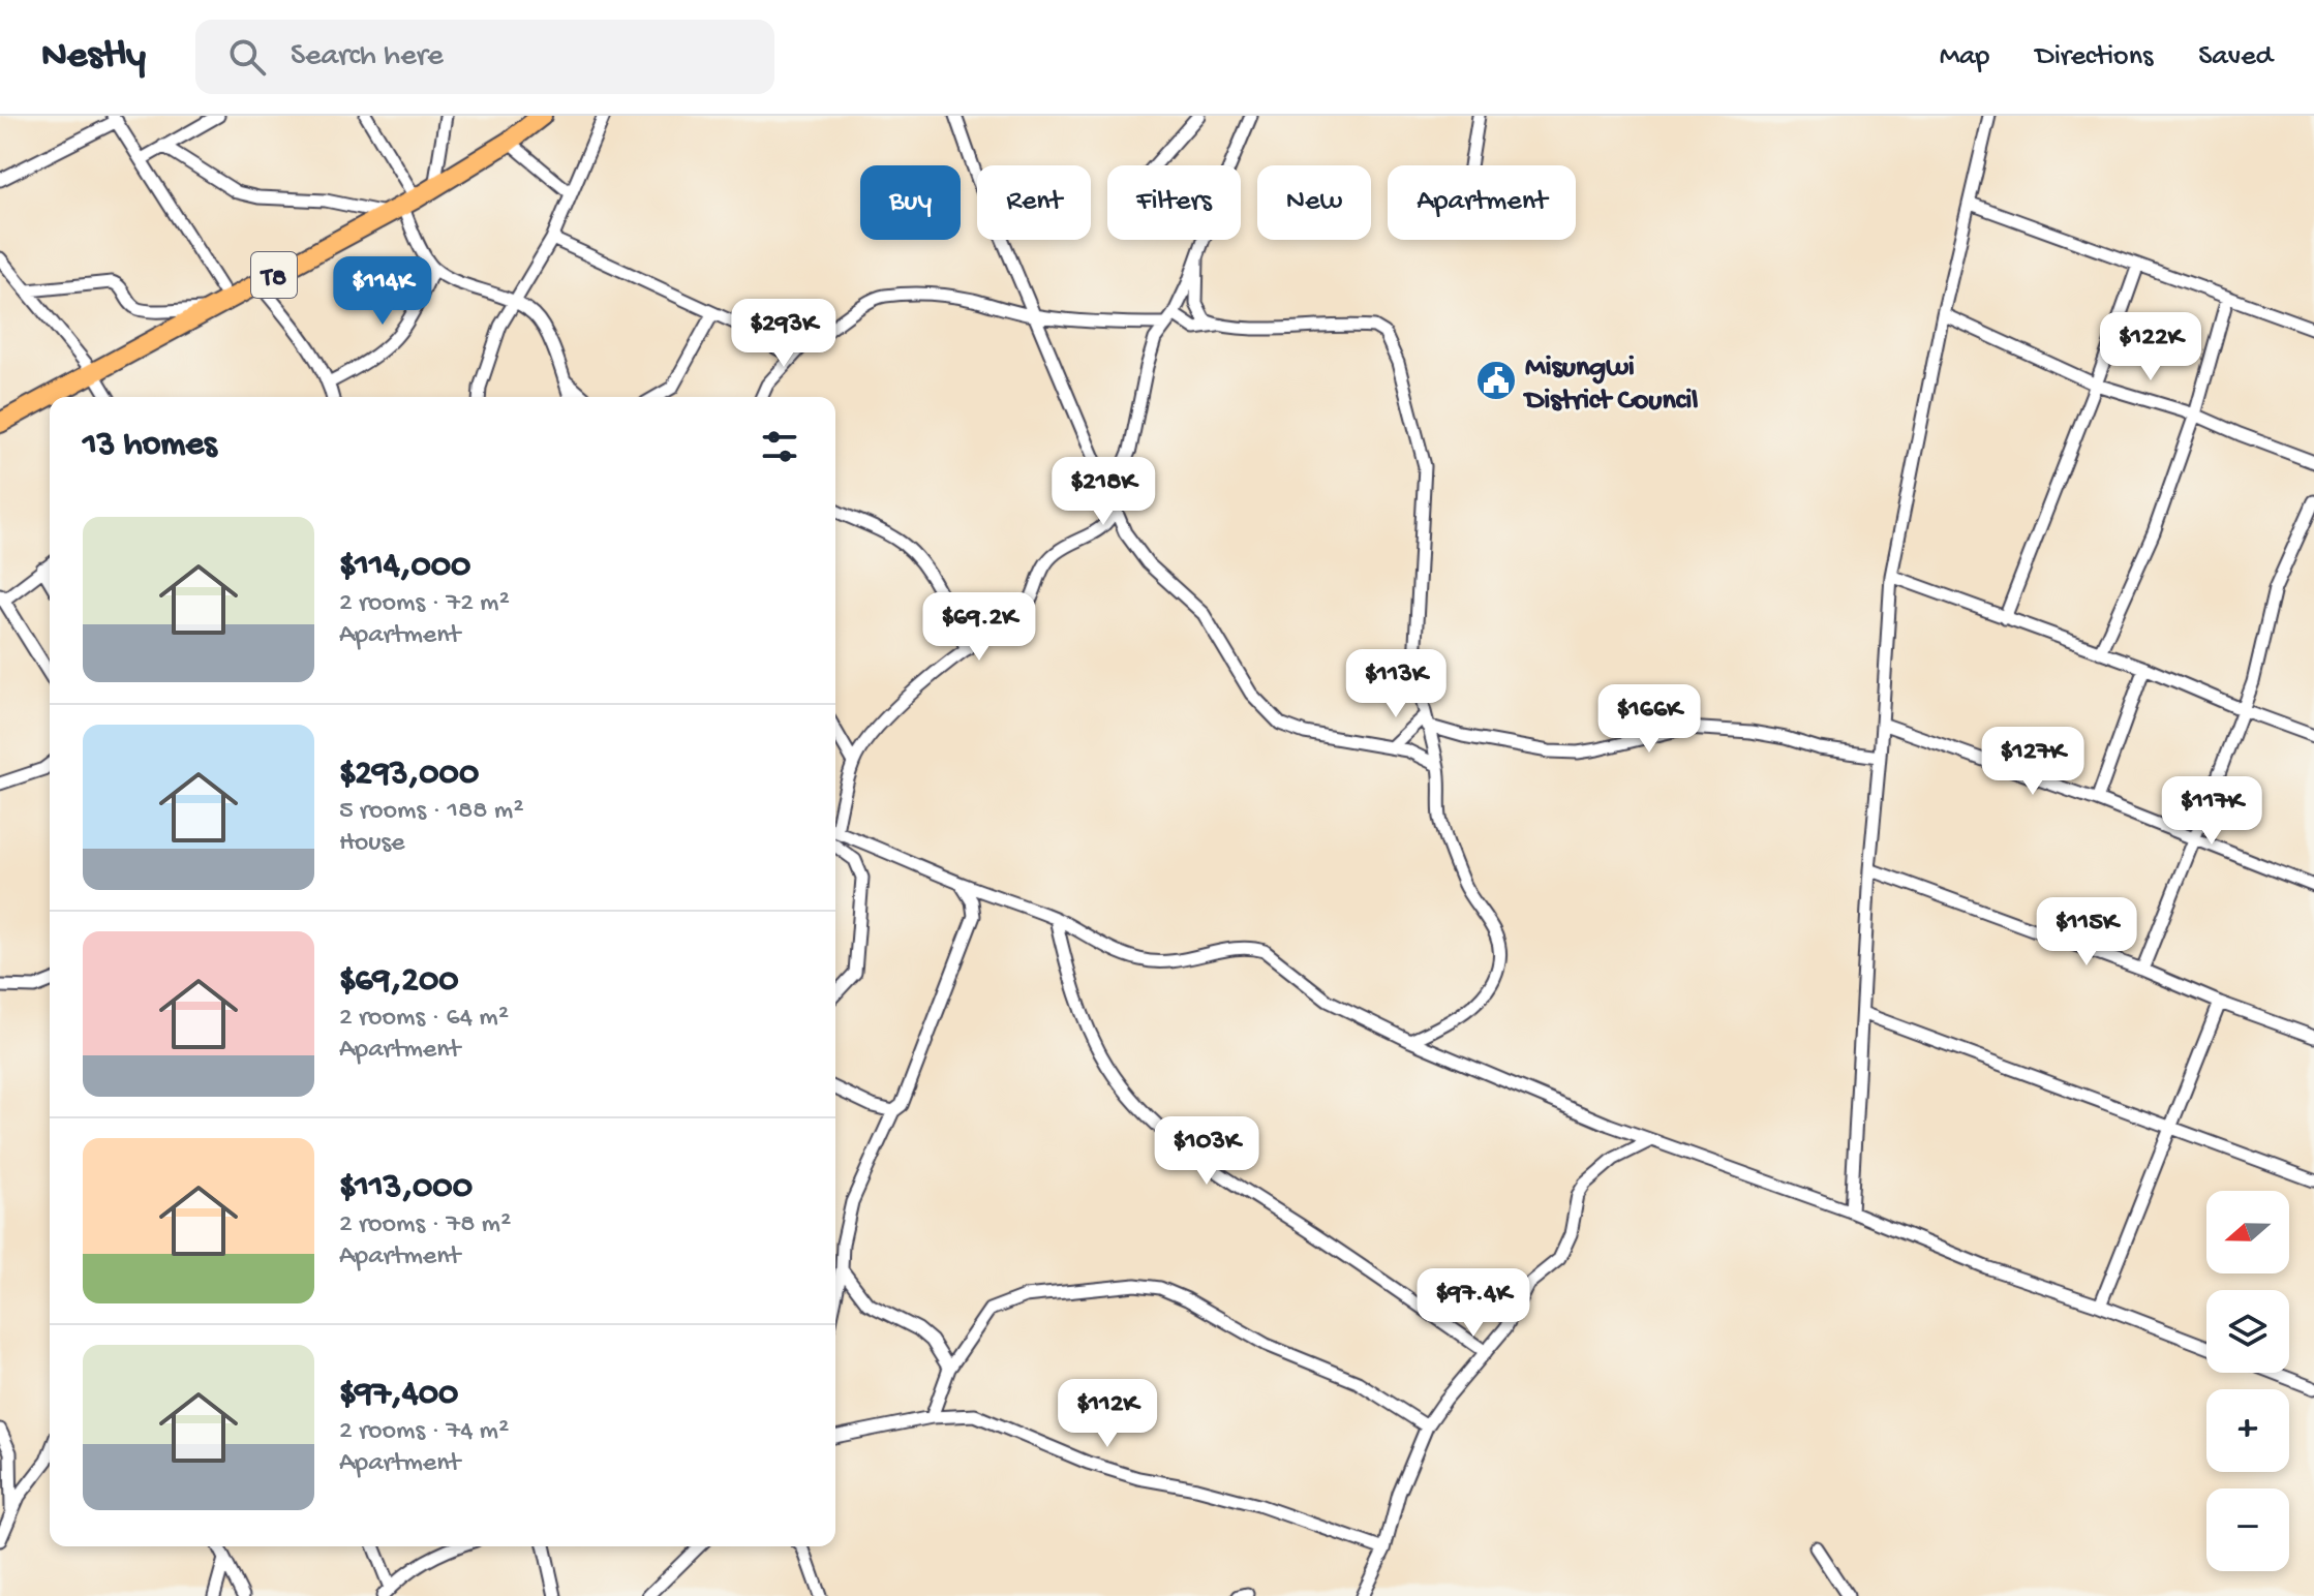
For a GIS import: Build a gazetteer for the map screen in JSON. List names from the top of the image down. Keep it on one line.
{"streets":{"highway":["T8"]},"places":{"public building":["Misungwi District Council"]},"north":"left","page":{"header":"Nestly","search":"Search here","nav":["Map","Directions","Saved"],"chip":["Buy","Rent","Filters","New","Apartment"],"price":["$114K","$293K","$122K","$218K","$69.2K","$113K","$166K","$127K","$117K","$115K","$103K","$97.4K","$112K"],"heading":"13 homes","list":[{"name":"$114,000","note":"2 rooms · 72 m² · Apartment"},{"name":"$293,000","note":"5 rooms · 188 m² · House"},{"name":"$69,200","note":"2 rooms · 64 m² · Apartment"},{"name":"$113,000","note":"2 rooms · 78 m² · Apartment"},{"name":"$97,400","note":"2 rooms · 74 m² · Apartment"}],"map_buttons":["+","−"]}}
